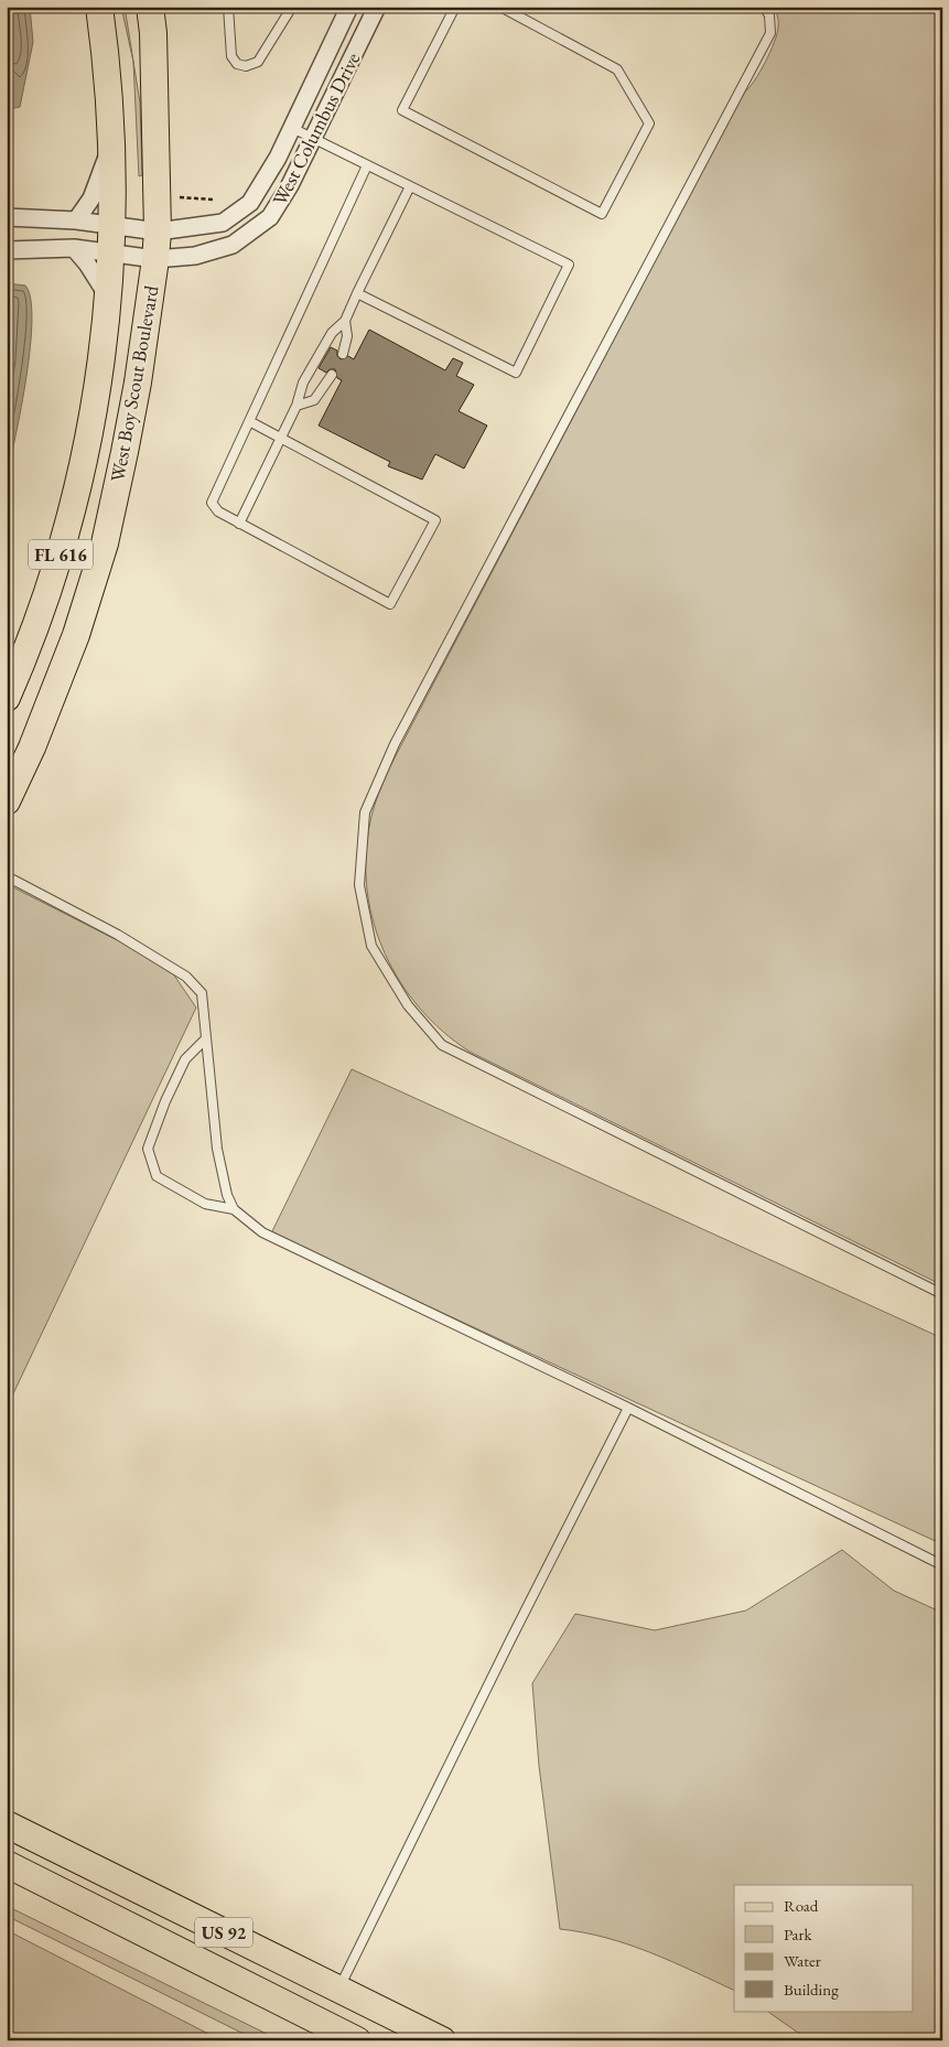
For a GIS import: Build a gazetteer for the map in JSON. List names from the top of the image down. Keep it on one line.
{"streets":{"main road":["West Boy Scout Boulevard","FL 616","US 92"],"street":["West Columbus Drive"]},"crossings":[["West Columbus Drive","West Boy Scout Boulevard"]],"legend":["Road","Park","Water","Building"]}
